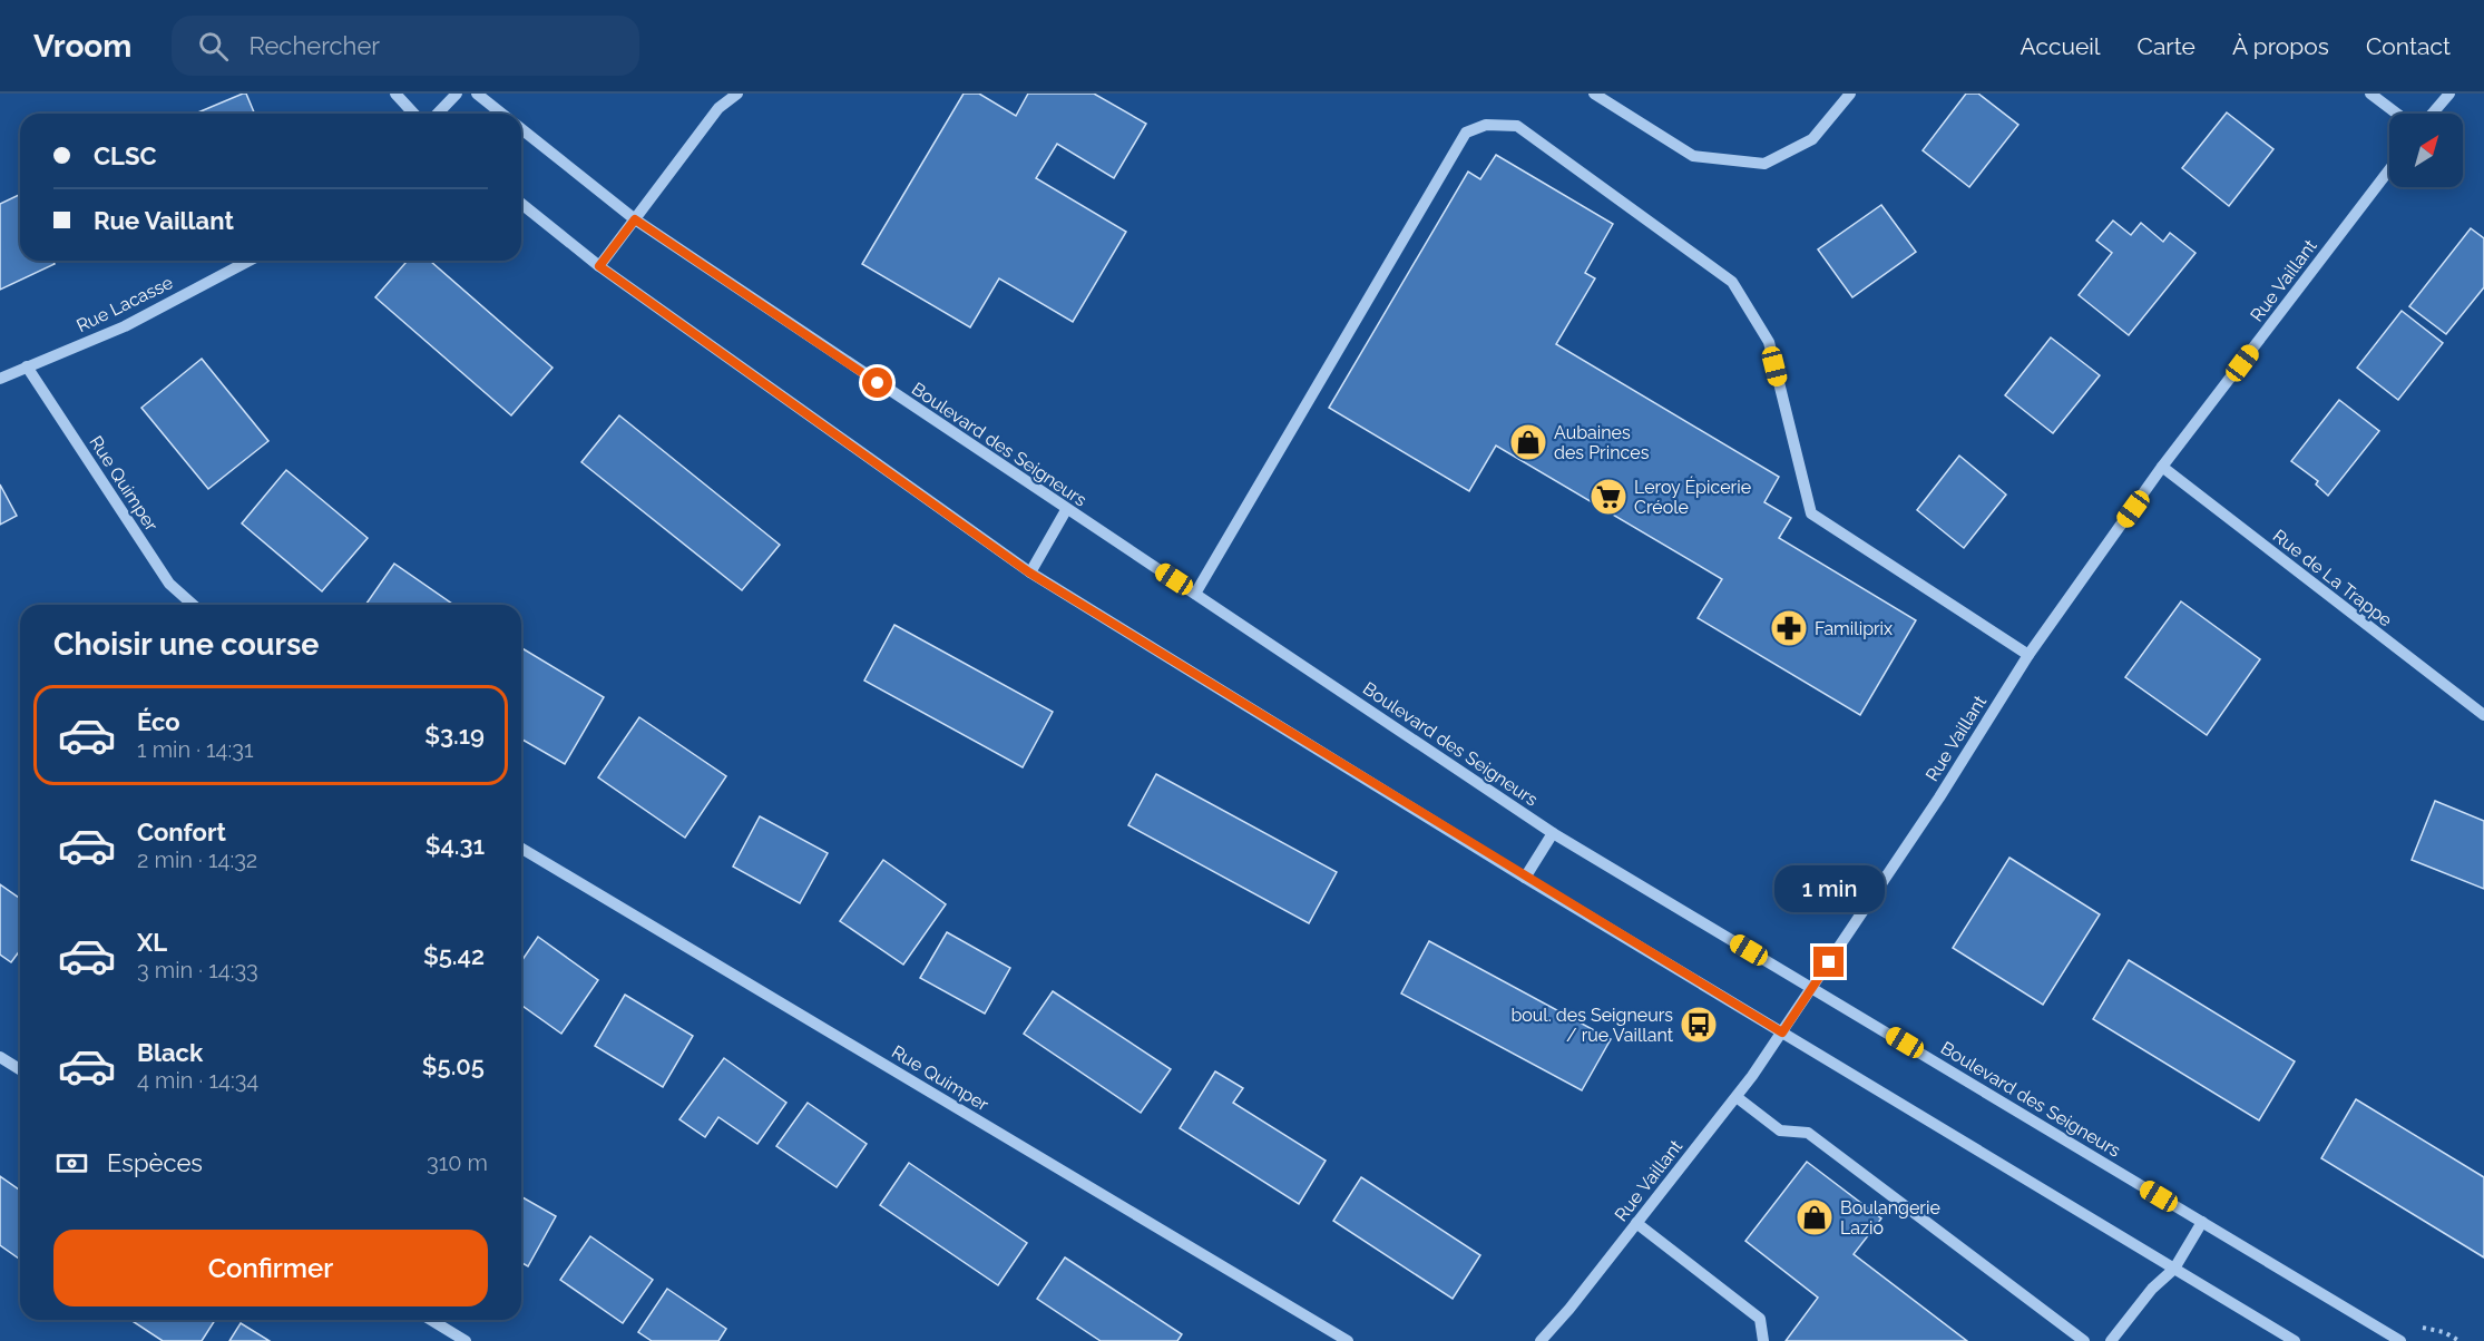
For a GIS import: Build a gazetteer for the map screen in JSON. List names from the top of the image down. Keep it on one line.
{"streets":{"street":["Rue Vaillant","Rue Lacasse","Boulevard des Seigneurs","Rue Quimper","Rue de La Trappe"]},"crossings":[["Rue Vaillant","Boulevard des Seigneurs"],["Rue Vaillant","Rue de La Trappe"],["Rue Lacasse","Rue Quimper"]],"places":{"shop":["Aubaines des Princes","Boulangerie Lazio"],"supermarket":["Leroy Épicerie Créole"],"pharmacy":["Familiprix"],"bus stop":["boul. des Seigneurs / rue Vaillant"]},"north":"top right","page":{"header":"Vroom","search":"Rechercher","nav":["Accueil","Carte","À propos","Contact"],"banner":["CLSC","Rue Vaillant"],"heading":"Choisir une course","list":[{"name":"Éco","note":"1 min · 14:31","value":"$3.19"},{"name":"Confort","note":"2 min · 14:32","value":"$4.31"},{"name":"XL","note":"3 min · 14:33","value":"$5.42"},{"name":"Black","note":"4 min · 14:34","value":"$5.05"}],"bubble":"1 min","pay":["Espèces","310 m"],"buttons":"Confirmer"}}
